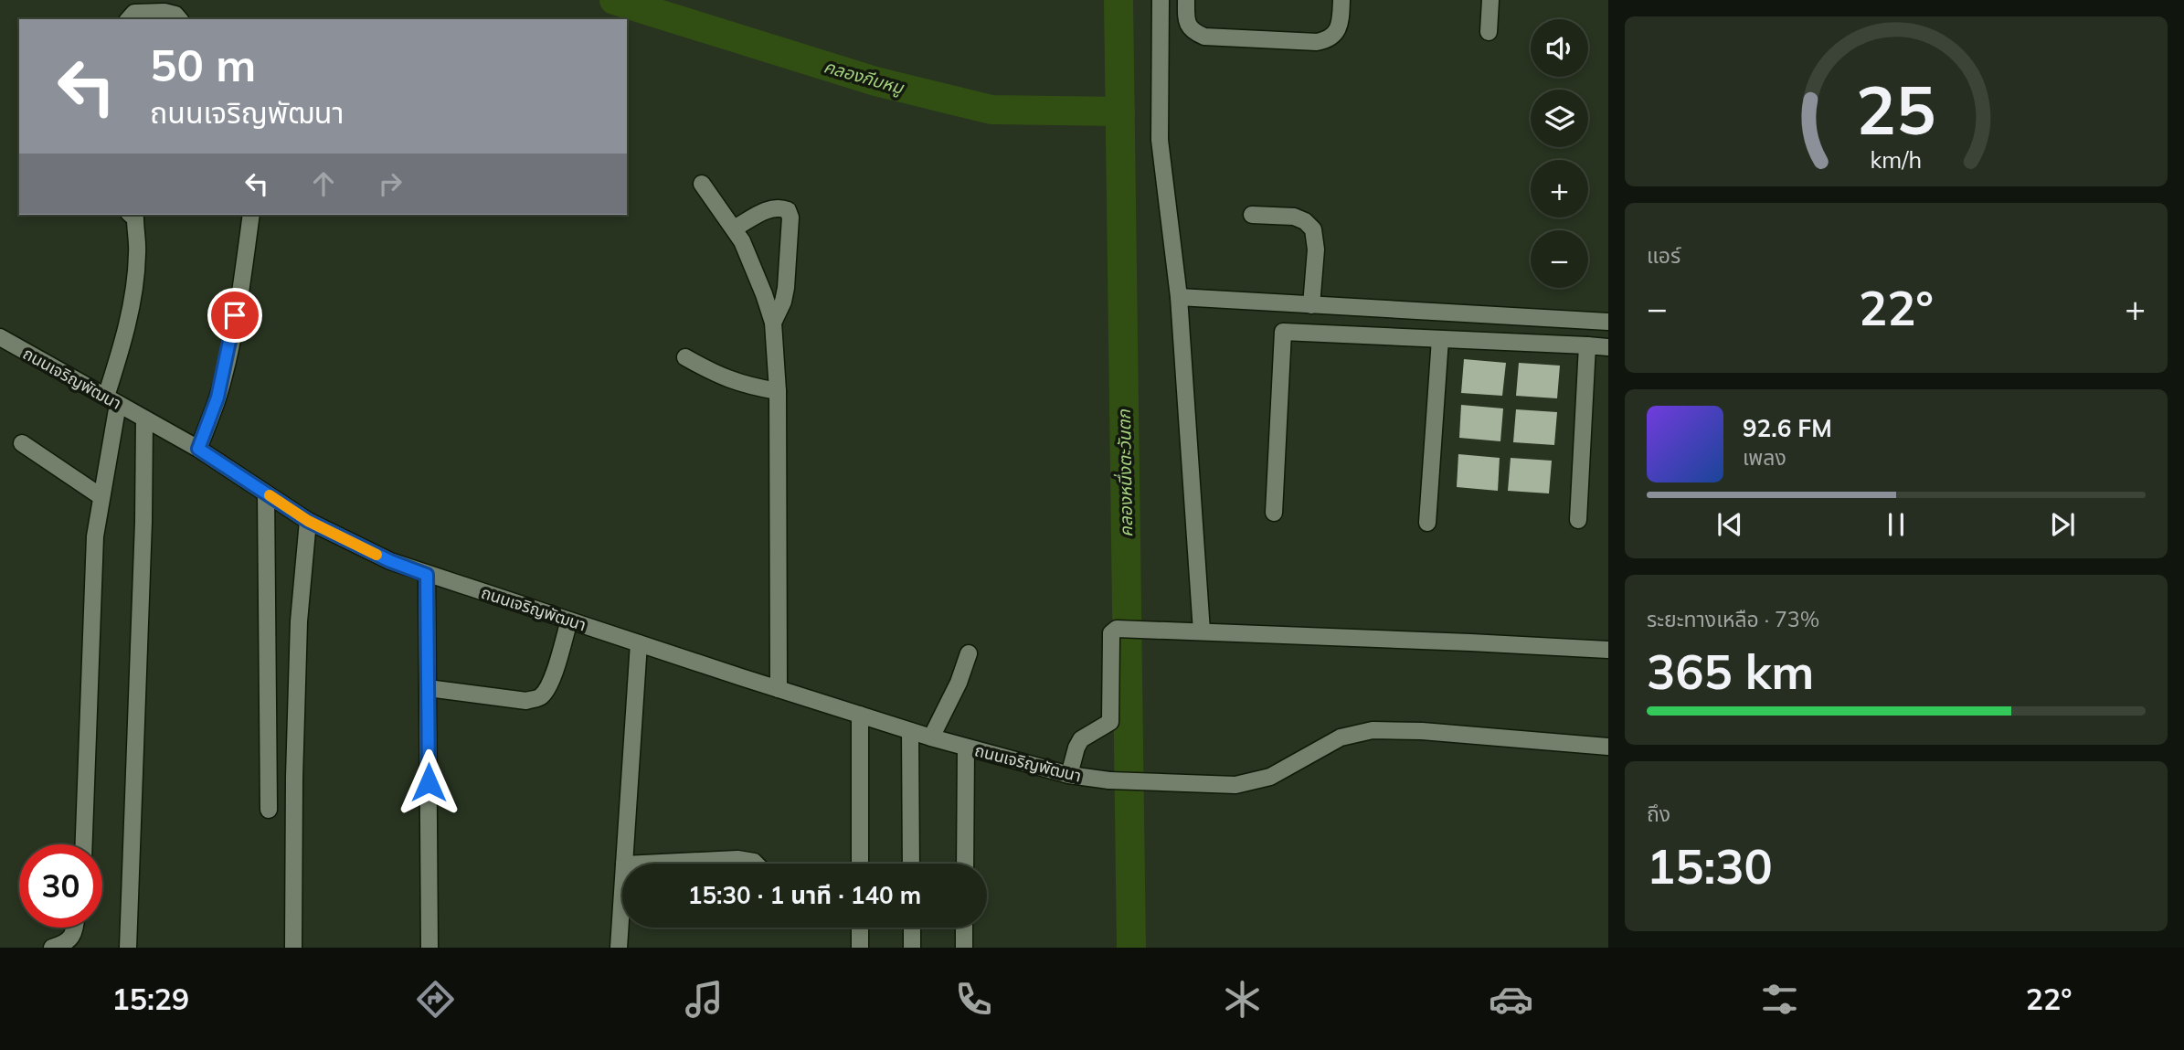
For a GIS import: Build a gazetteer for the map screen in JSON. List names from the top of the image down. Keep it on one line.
{"streets":{"street":["ถนนเจริญพัฒนา"]},"water":["คลองกีบหมู","คลองหนึ่งตะวันตก"],"page":{"map_buttons":["+","−"],"turn":["50 m","ถนนเจริญพัฒนา"],"tile":["แอร์",["ระยะทางเหลือ · 73%","365 km"],["ถึง","15:30"]],"heat":["−","22°","+"],"song":["92.6 FM","เพลง"],"limit":"30","trip":"15:30 · 1 นาที · 140 m","tabs":["15:29","22°"],"gauge":["25","km/h"]}}
